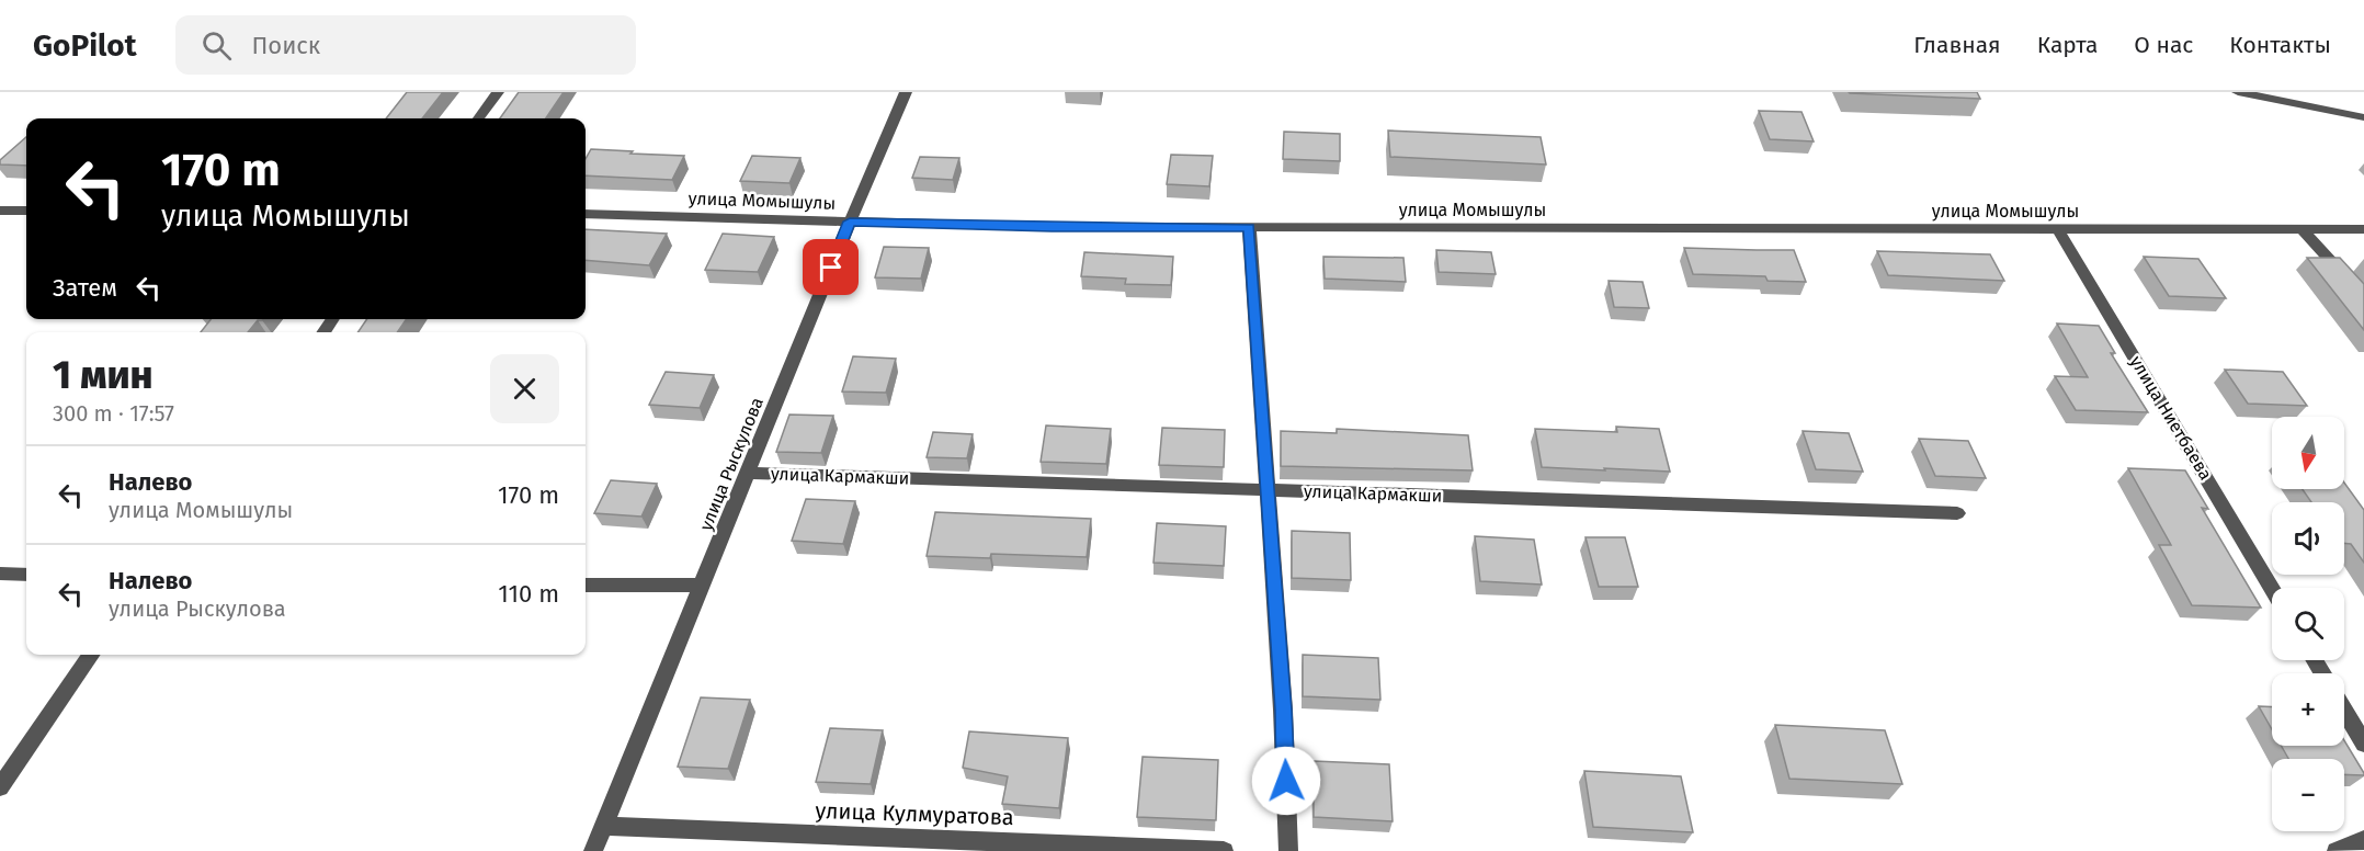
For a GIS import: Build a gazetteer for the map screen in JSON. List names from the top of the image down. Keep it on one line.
{"streets":{"street":["улица Момышулы","улица Ниетбаева","улица Рыскулова","улица Кармакши","улица Кулмуратова"]},"crossings":[["улица Момышулы","улица Ниетбаева"],["улица Момышулы","улица Рыскулова"],["улица Рыскулова","улица Кармакши"],["улица Рыскулова","улица Кулмуратова"]],"north":"bottom","page":{"header":"GoPilot","search":"Поиск","nav":["Главная","Карта","О нас","Контакты"],"turn":["170 m","улица Момышулы"],"then":"Затем","heading":["1 мин","300 m · 17:57"],"map_buttons":["+","−"],"list":[{"name":"Налево","note":"улица Момышулы","value":"170 m"},{"name":"Налево","note":"улица Рыскулова","value":"110 m"}]}}
